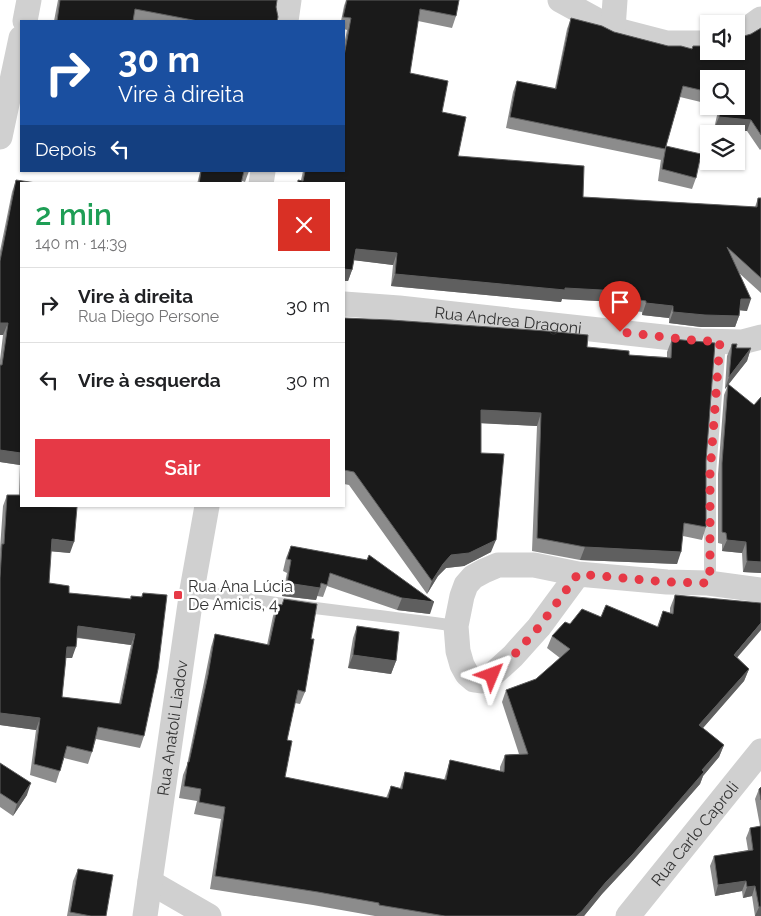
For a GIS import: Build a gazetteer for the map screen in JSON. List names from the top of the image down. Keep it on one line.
{"streets":{"street":["Rua Andrea Dragoni","Rua Anatoli Liadov","Rua Carlo Caproli"]},"places":{"transit":["Rua Ana Lúcia De Amicis, 4"]},"page":{"turn":["30 m","Vire à direita"],"then":"Depois","heading":["2 min","140 m · 14:39"],"list":[{"name":"Vire à direita","note":"Rua Diego Persone","value":"30 m"},{"name":"Vire à esquerda","value":"30 m"}],"buttons":"Sair"}}
